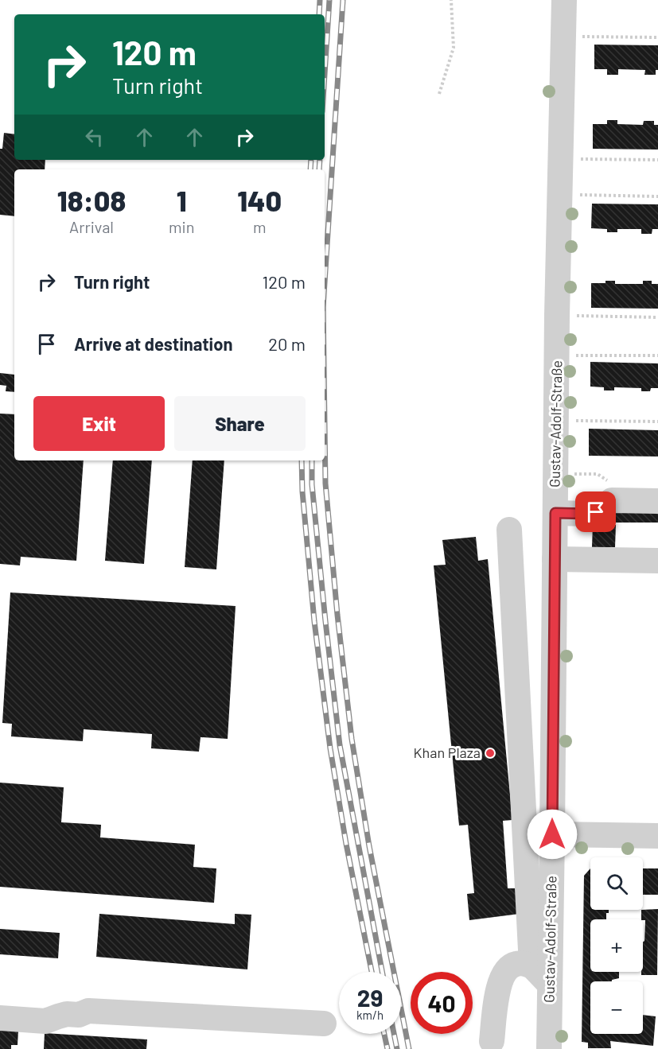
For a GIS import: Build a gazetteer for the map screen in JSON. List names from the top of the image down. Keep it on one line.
{"streets":{"street":["Gustav-Adolf-Straße"]},"places":["Khan Plaza"],"page":{"turn":["120 m","Turn right"],"eta":["18:08","Arrival","1","min","140","m"],"list":[{"name":"Turn right","value":"120 m"},{"name":"Arrive at destination","value":"20 m"}],"buttons":["Exit","Share"],"map_buttons":["+","−"],"speed":"29 km/h","limit":"40"}}
